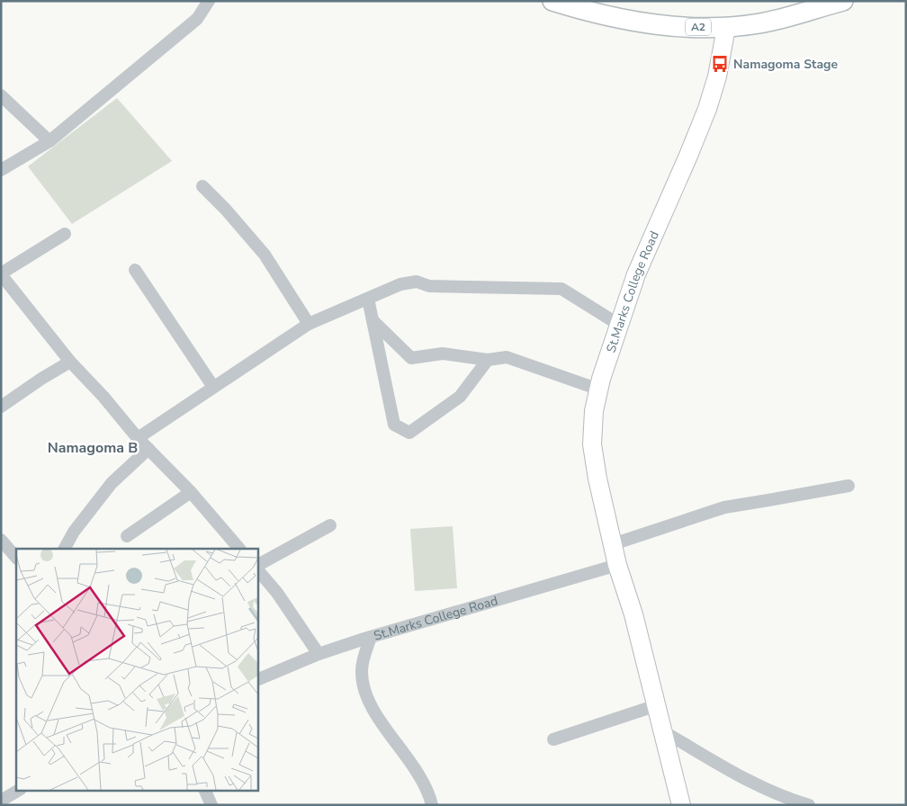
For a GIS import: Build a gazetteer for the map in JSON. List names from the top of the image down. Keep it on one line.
{"streets":{"main road":["A2","St.Marks College Road"]},"crossings":[["A2","St.Marks College Road"]],"districts":["Namagoma B"],"places":{"bus stop":["Namagoma Stage"]}}
